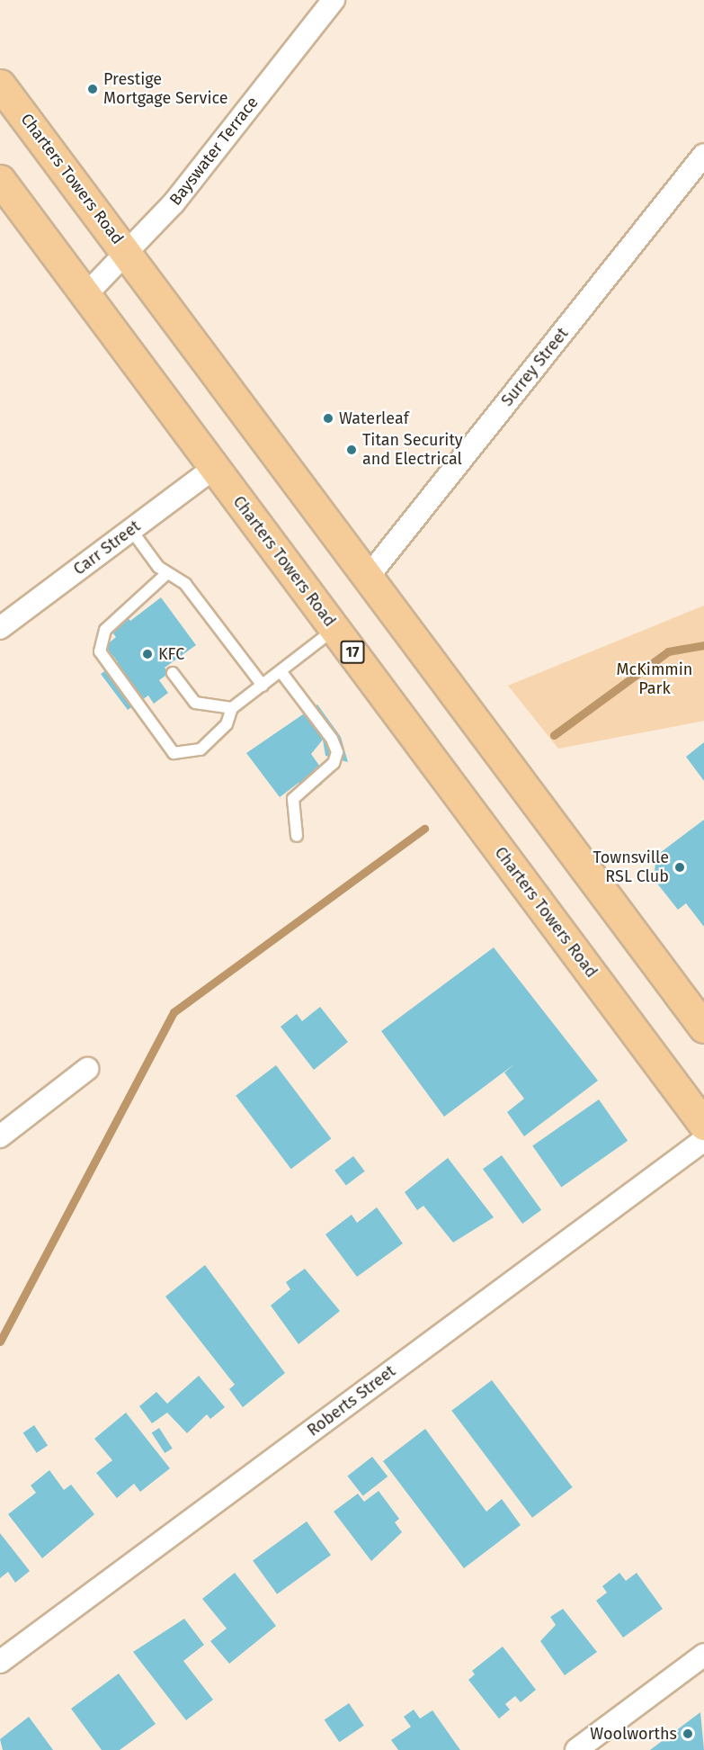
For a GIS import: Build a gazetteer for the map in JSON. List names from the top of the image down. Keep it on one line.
{"streets":{"main road":["Charters Towers Road","17"],"street":["Bayswater Terrace","Surrey Street","Carr Street","Roberts Street"]},"crossings":[["Bayswater Terrace","Charters Towers Road"],["Charters Towers Road","Surrey Street"],["Charters Towers Road","Carr Street"]],"parks":["McKimmin Park"],"places":["Prestige Mortgage Service","Waterleaf","Titan Security and Electrical","KFC","Townsville RSL Club","Woolworths"]}
